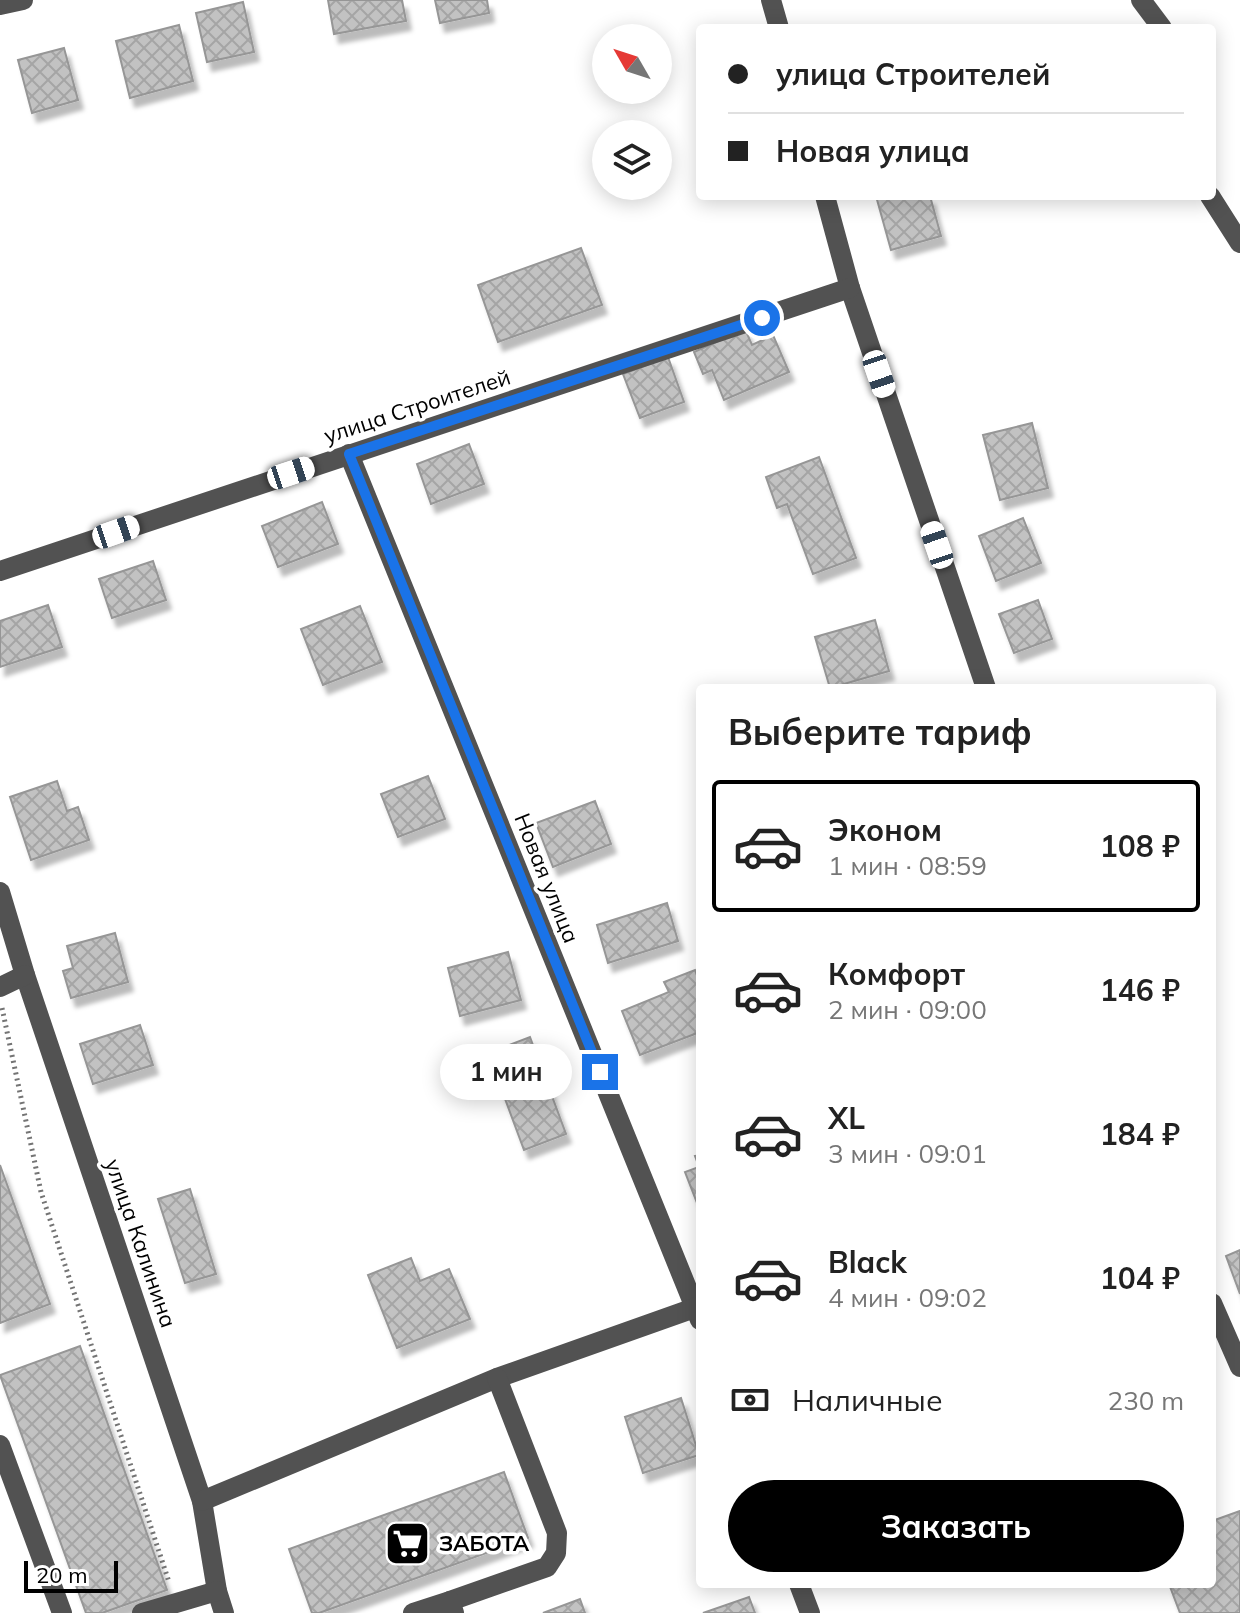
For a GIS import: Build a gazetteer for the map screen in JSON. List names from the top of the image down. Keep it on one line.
{"streets":{"street":["улица Строителей","Новая улица","улица Калинина"]},"crossings":[["улица Строителей","Новая улица"]],"places":{"supermarket":["ЗАБОТА"]},"scale_bar":"20 m","north":"top left","page":{"banner":["улица Строителей","Новая улица"],"heading":"Выберите тариф","list":[{"name":"Эконом","note":"1 мин · 08:59","value":"108 ₽"},{"name":"Комфорт","note":"2 мин · 09:00","value":"146 ₽"},{"name":"XL","note":"3 мин · 09:01","value":"184 ₽"},{"name":"Black","note":"4 мин · 09:02","value":"104 ₽"}],"bubble":"1 мин","pay":["Наличные","230 m"],"buttons":"Заказать","scale":"20 m"}}
